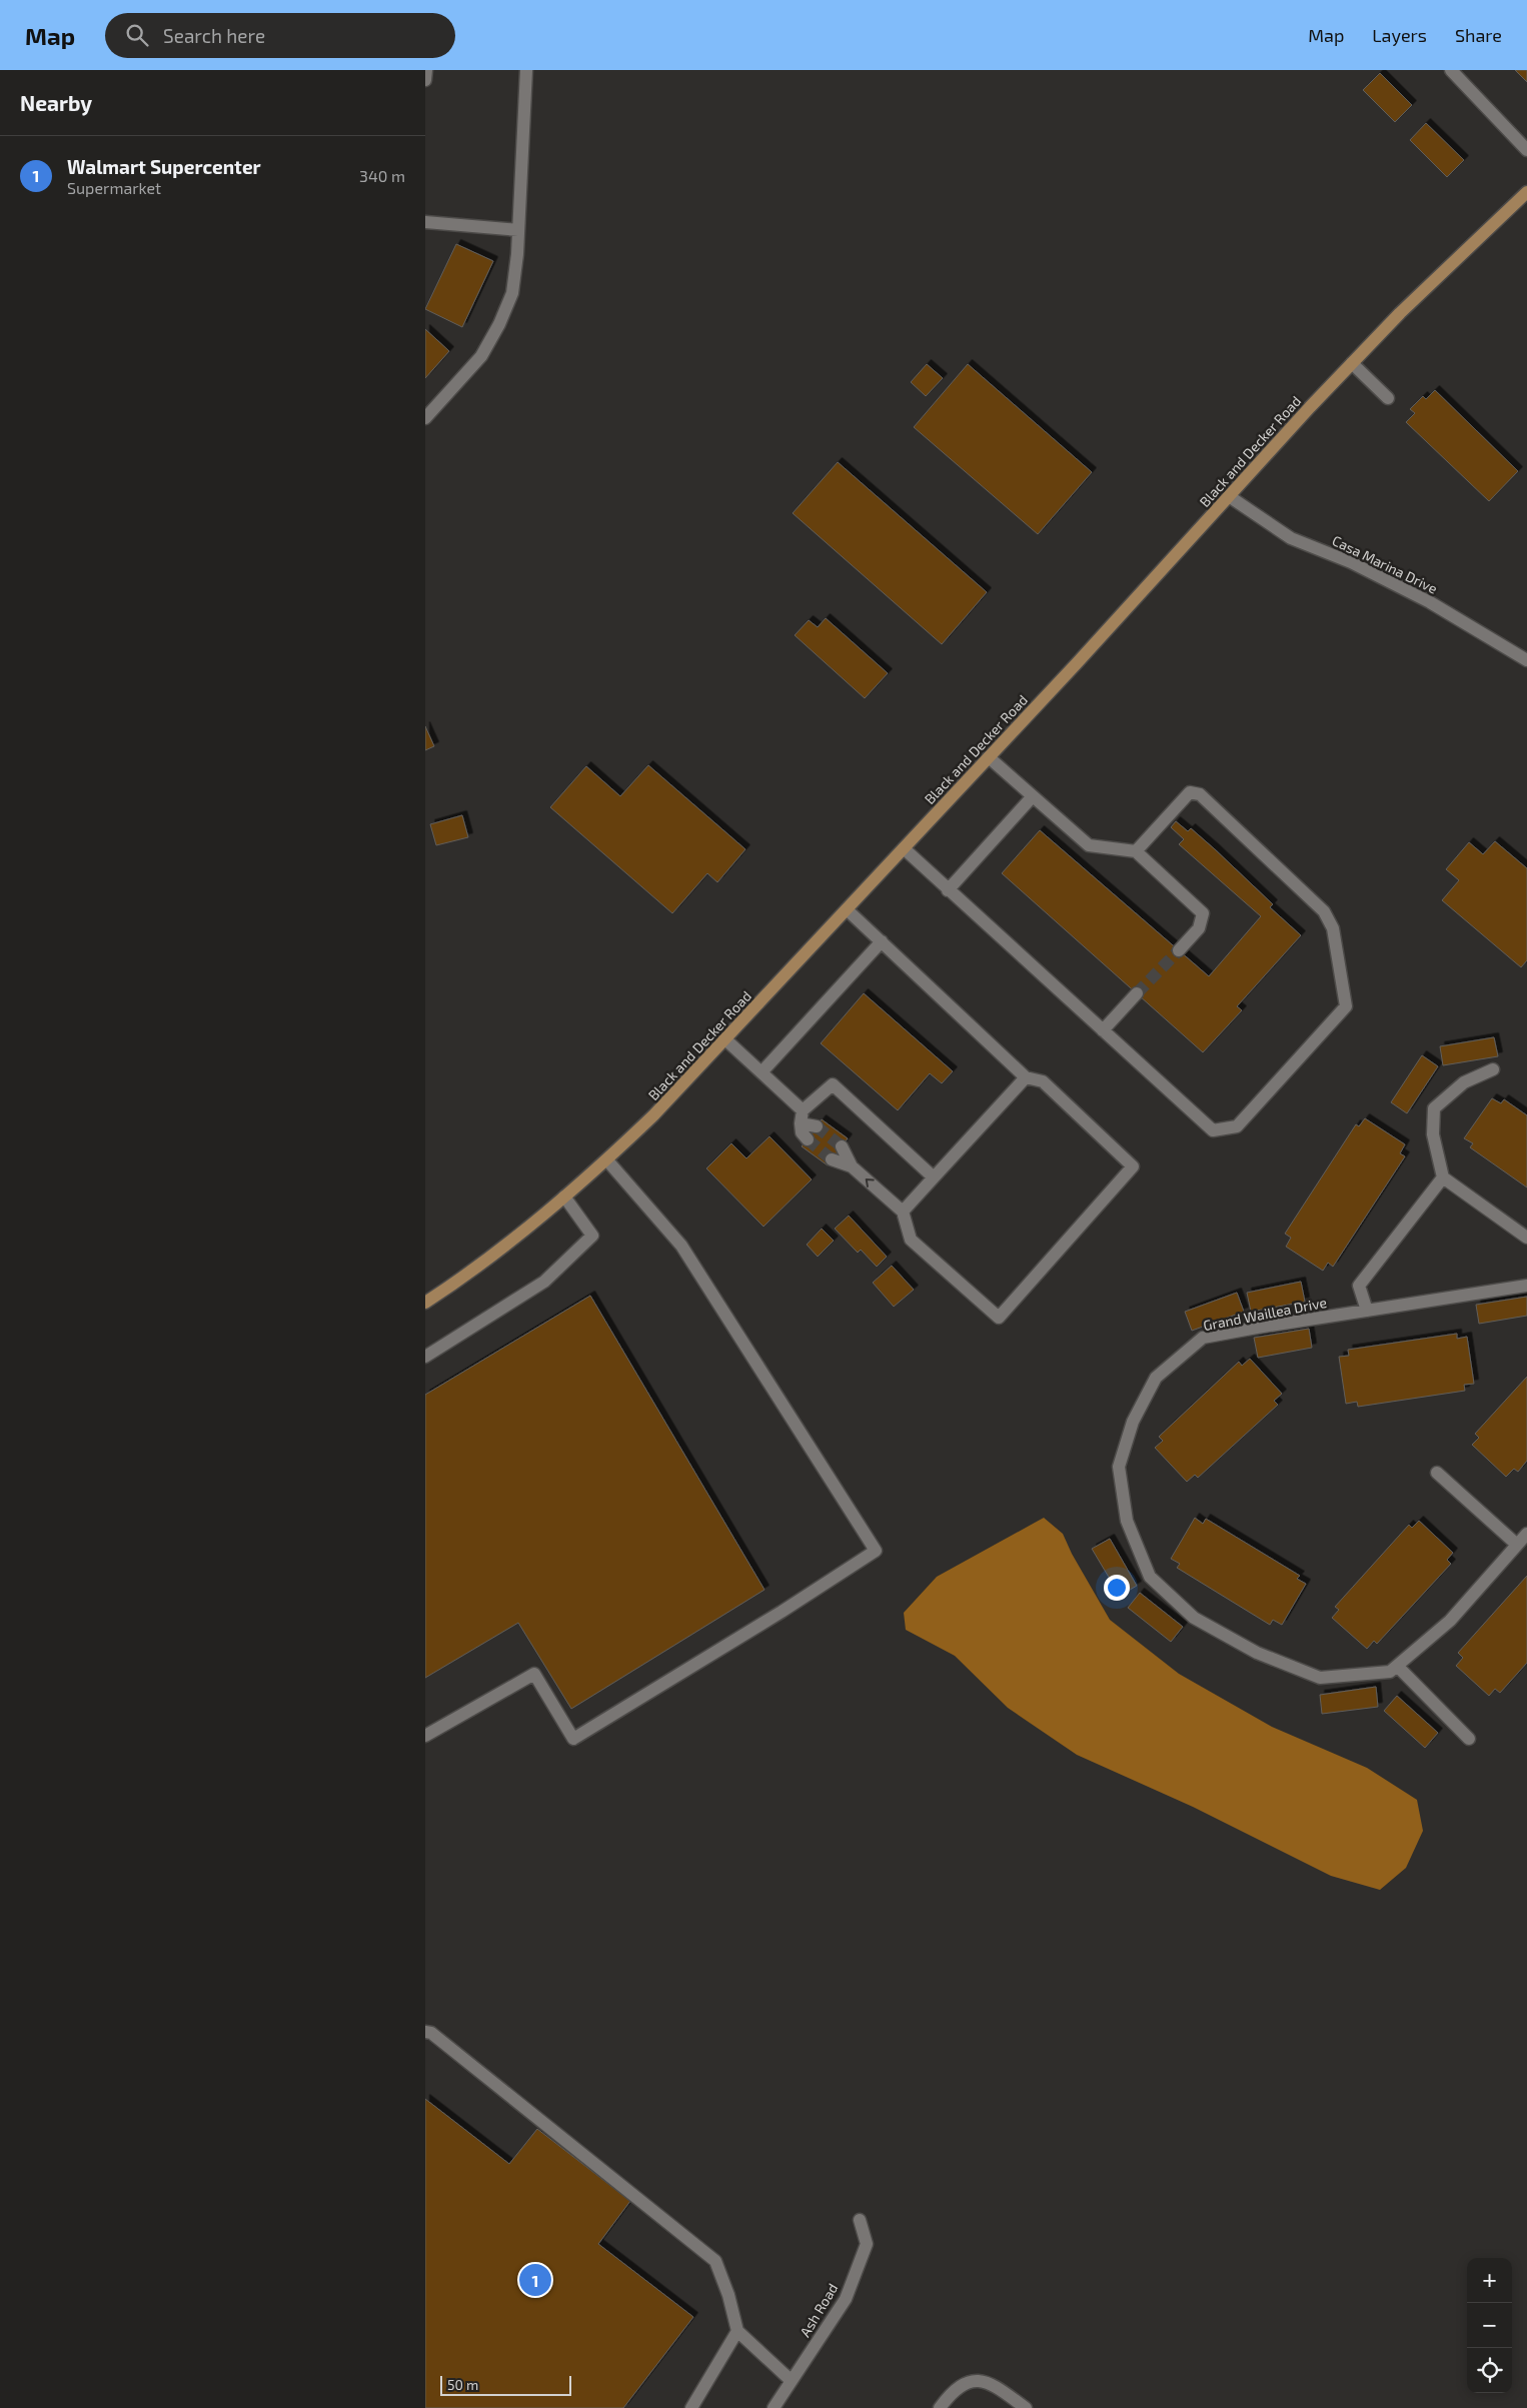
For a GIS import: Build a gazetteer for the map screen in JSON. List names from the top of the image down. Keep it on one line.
{"streets":{"main road":["Black and Decker Road"],"street":["Casa Marina Drive","Grand Waillea Drive","Ash Road"]},"crossings":[["Black and Decker Road","Casa Marina Drive"]],"scale_bar":"50 m","page":{"header":"Map","search":"Search here","nav":["Map","Layers","Share"],"heading":"Nearby","list":[{"mark":"1","name":"Walmart Supercenter","note":"Supermarket","value":"340 m"}],"map_buttons":["+","−"],"pins":"1","scale":"50 m"}}
